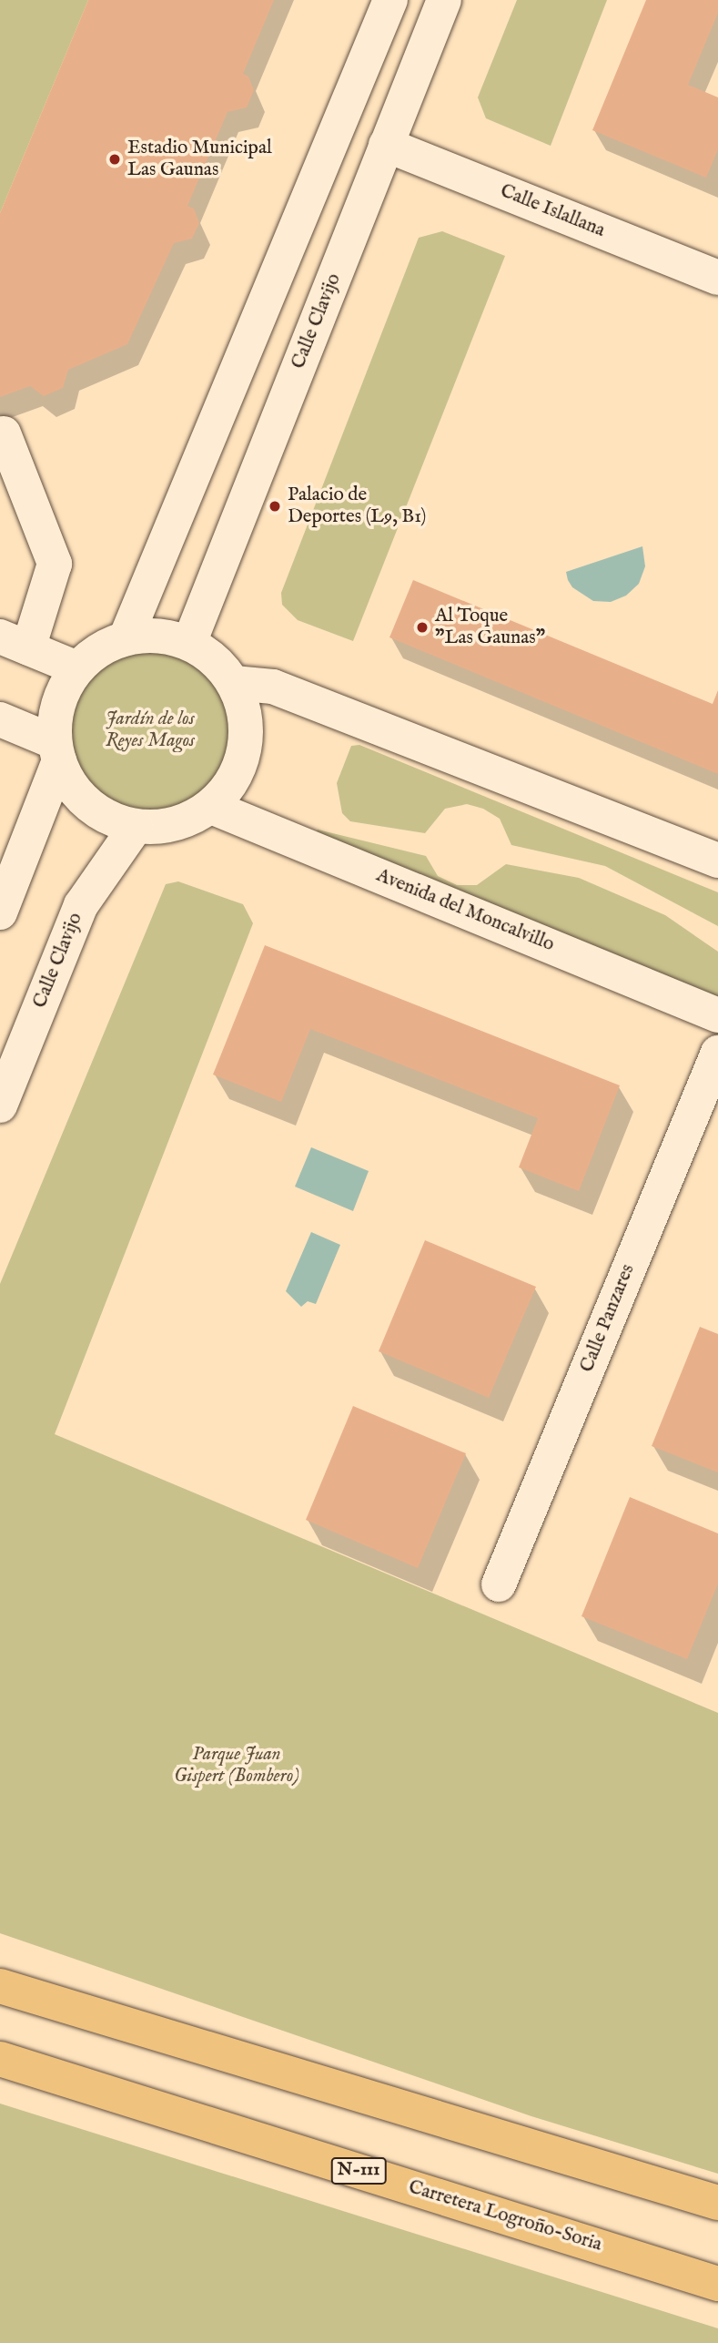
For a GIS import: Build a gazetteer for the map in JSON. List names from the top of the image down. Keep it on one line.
{"streets":{"highway":["N-111","Carretera Logroño-Soria"],"street":["Calle Islallana","Calle Clavijo","Avenida del Moncalvillo","Calle Panzares"]},"crossings":[["Calle Islallana","Calle Clavijo"],["Calle Clavijo","Avenida del Moncalvillo"]],"parks":["Jardín de los Reyes Magos","Parque Juan Gispert (Bombero)"],"places":["Estadio Municipal Las Gaunas","Palacio de Deportes (L9, B1)","Al Toque \"Las Gaunas\""]}
